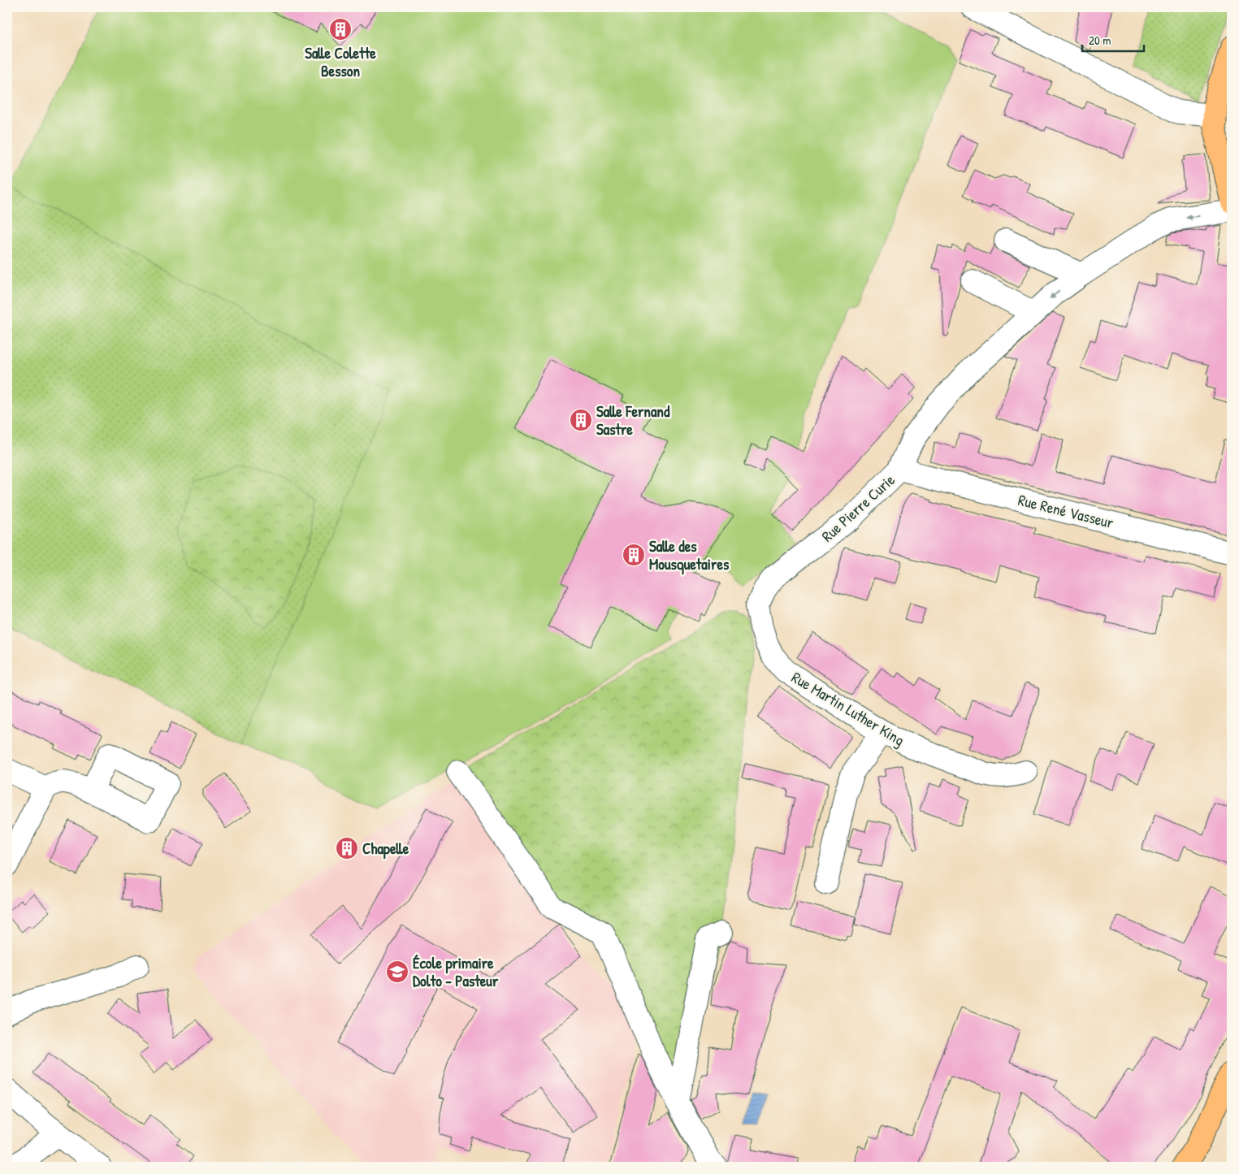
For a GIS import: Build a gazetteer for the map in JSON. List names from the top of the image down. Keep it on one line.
{"streets":{"street":["Rue Pierre Curie","Rue René Vasseur","Rue Martin Luther King"]},"crossings":[["Rue Pierre Curie","Rue René Vasseur"],["Rue Pierre Curie","Rue Martin Luther King"]],"one_way":["Rue Pierre Curie"],"places":{"building":["Salle Colette Besson","Salle Fernand Sastre","Salle des Mousquetaires","Chapelle"],"school or university":["École primaire Dolto - Pasteur"]},"scale_bar":"20 m"}
